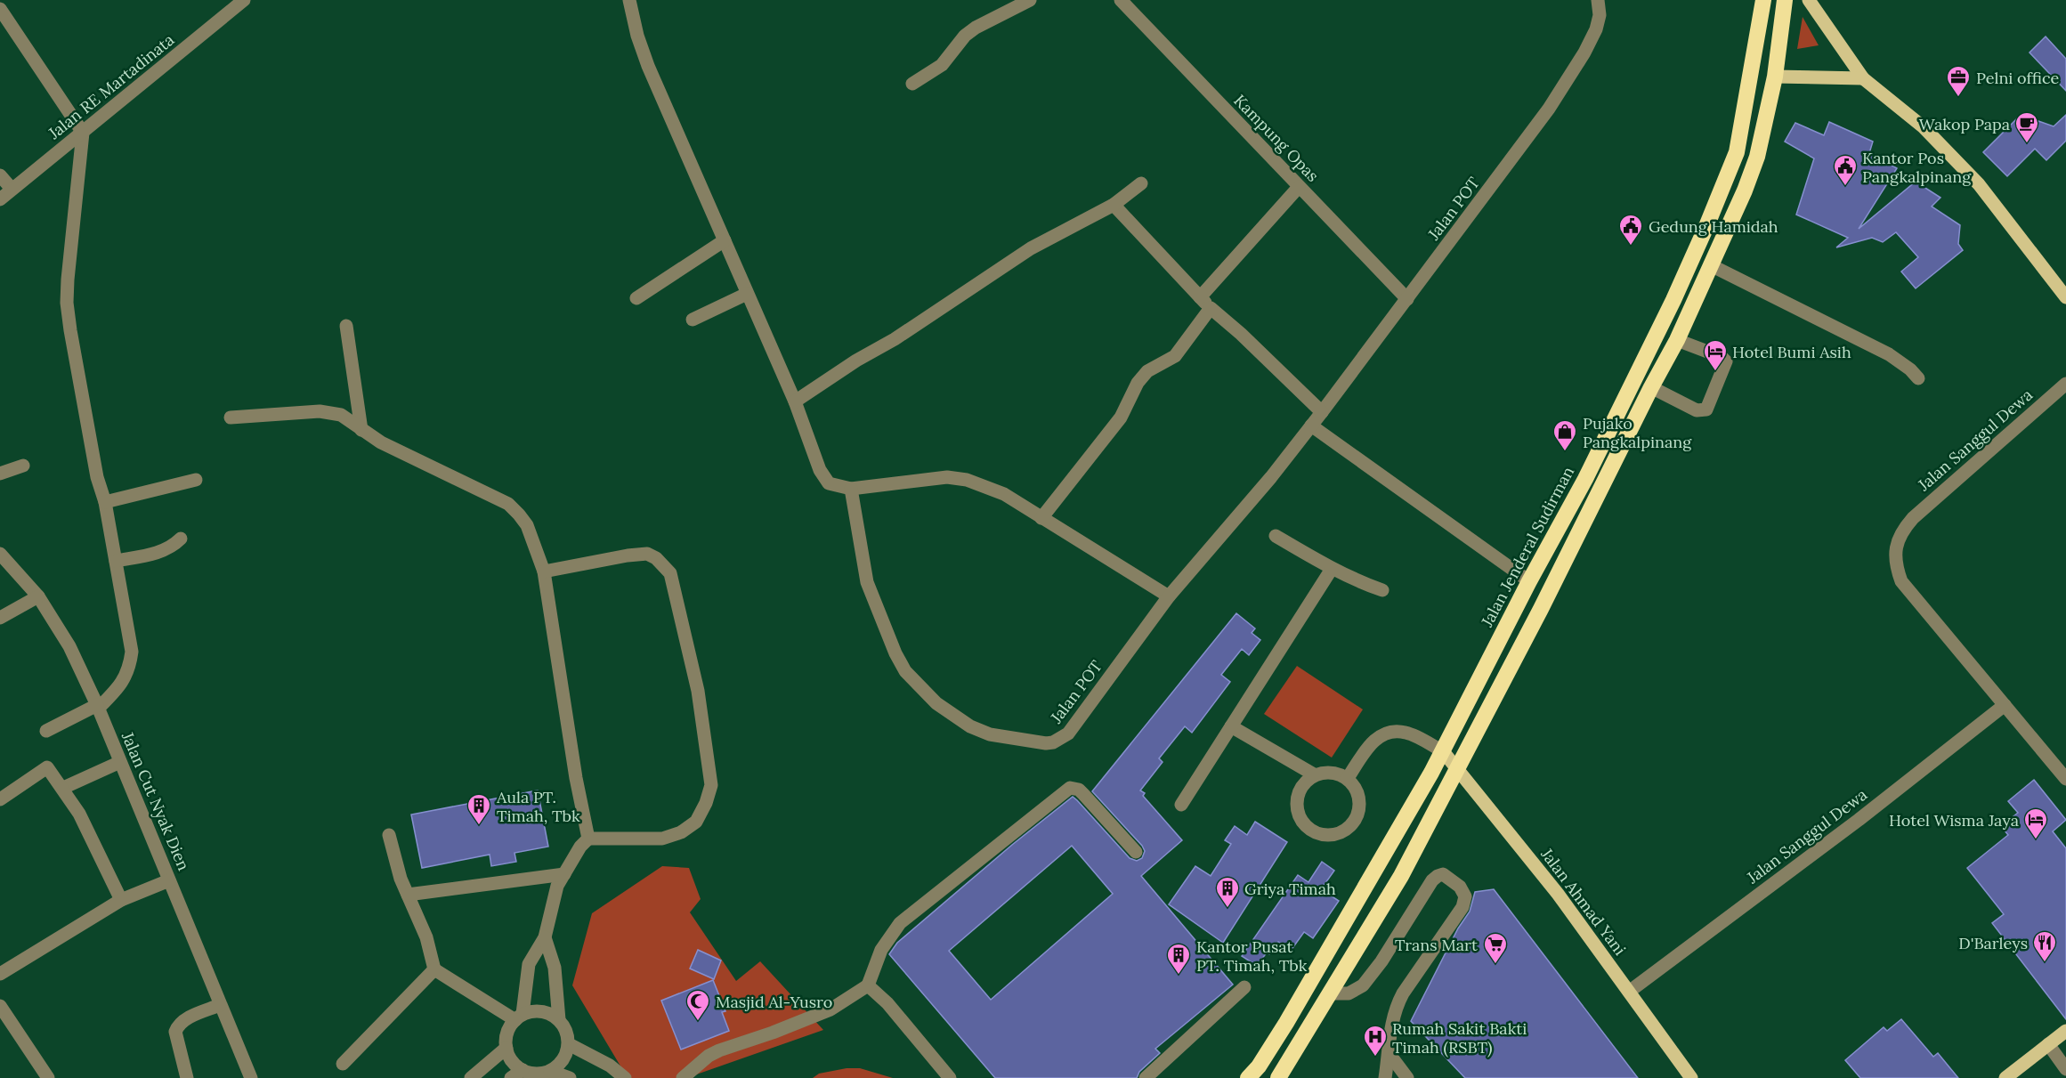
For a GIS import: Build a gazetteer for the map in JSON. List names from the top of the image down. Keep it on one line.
{"streets":{"highway":["Jalan Jenderal Sudirman"],"main road":["Jalan Ahmad Yani"],"street":["Jalan RE Martadinata","Kampung Opas","Jalan POT","Jalan Sanggul Dewa","Jalan Cut Nyak Dien"]},"crossings":[["Kampung Opas","Jalan POT"],["Jalan Sanggul Dewa","Jalan Ahmad Yani"],["Jalan Jenderal Sudirman","Jalan Ahmad Yani"]],"places":{"office":["Pelni office"],"cafe":["Wakop Papa"],"public building":["Kantor Pos Pangkalpinang","Gedung Hamidah"],"hotel":["Hotel Bumi Asih","Hotel Wisma Jaya"],"shop":["Pujako Pangkalpinang"],"building":["Aula PT. Timah, Tbk","Griya Timah","Kantor Pusat PT. Timah, Tbk"],"restaurant":["D'Barleys"],"supermarket":["Trans Mart"],"mosque":["Masjid Al-Yusro"],"hospital":["Rumah Sakit Bakti Timah (RSBT)"]}}
